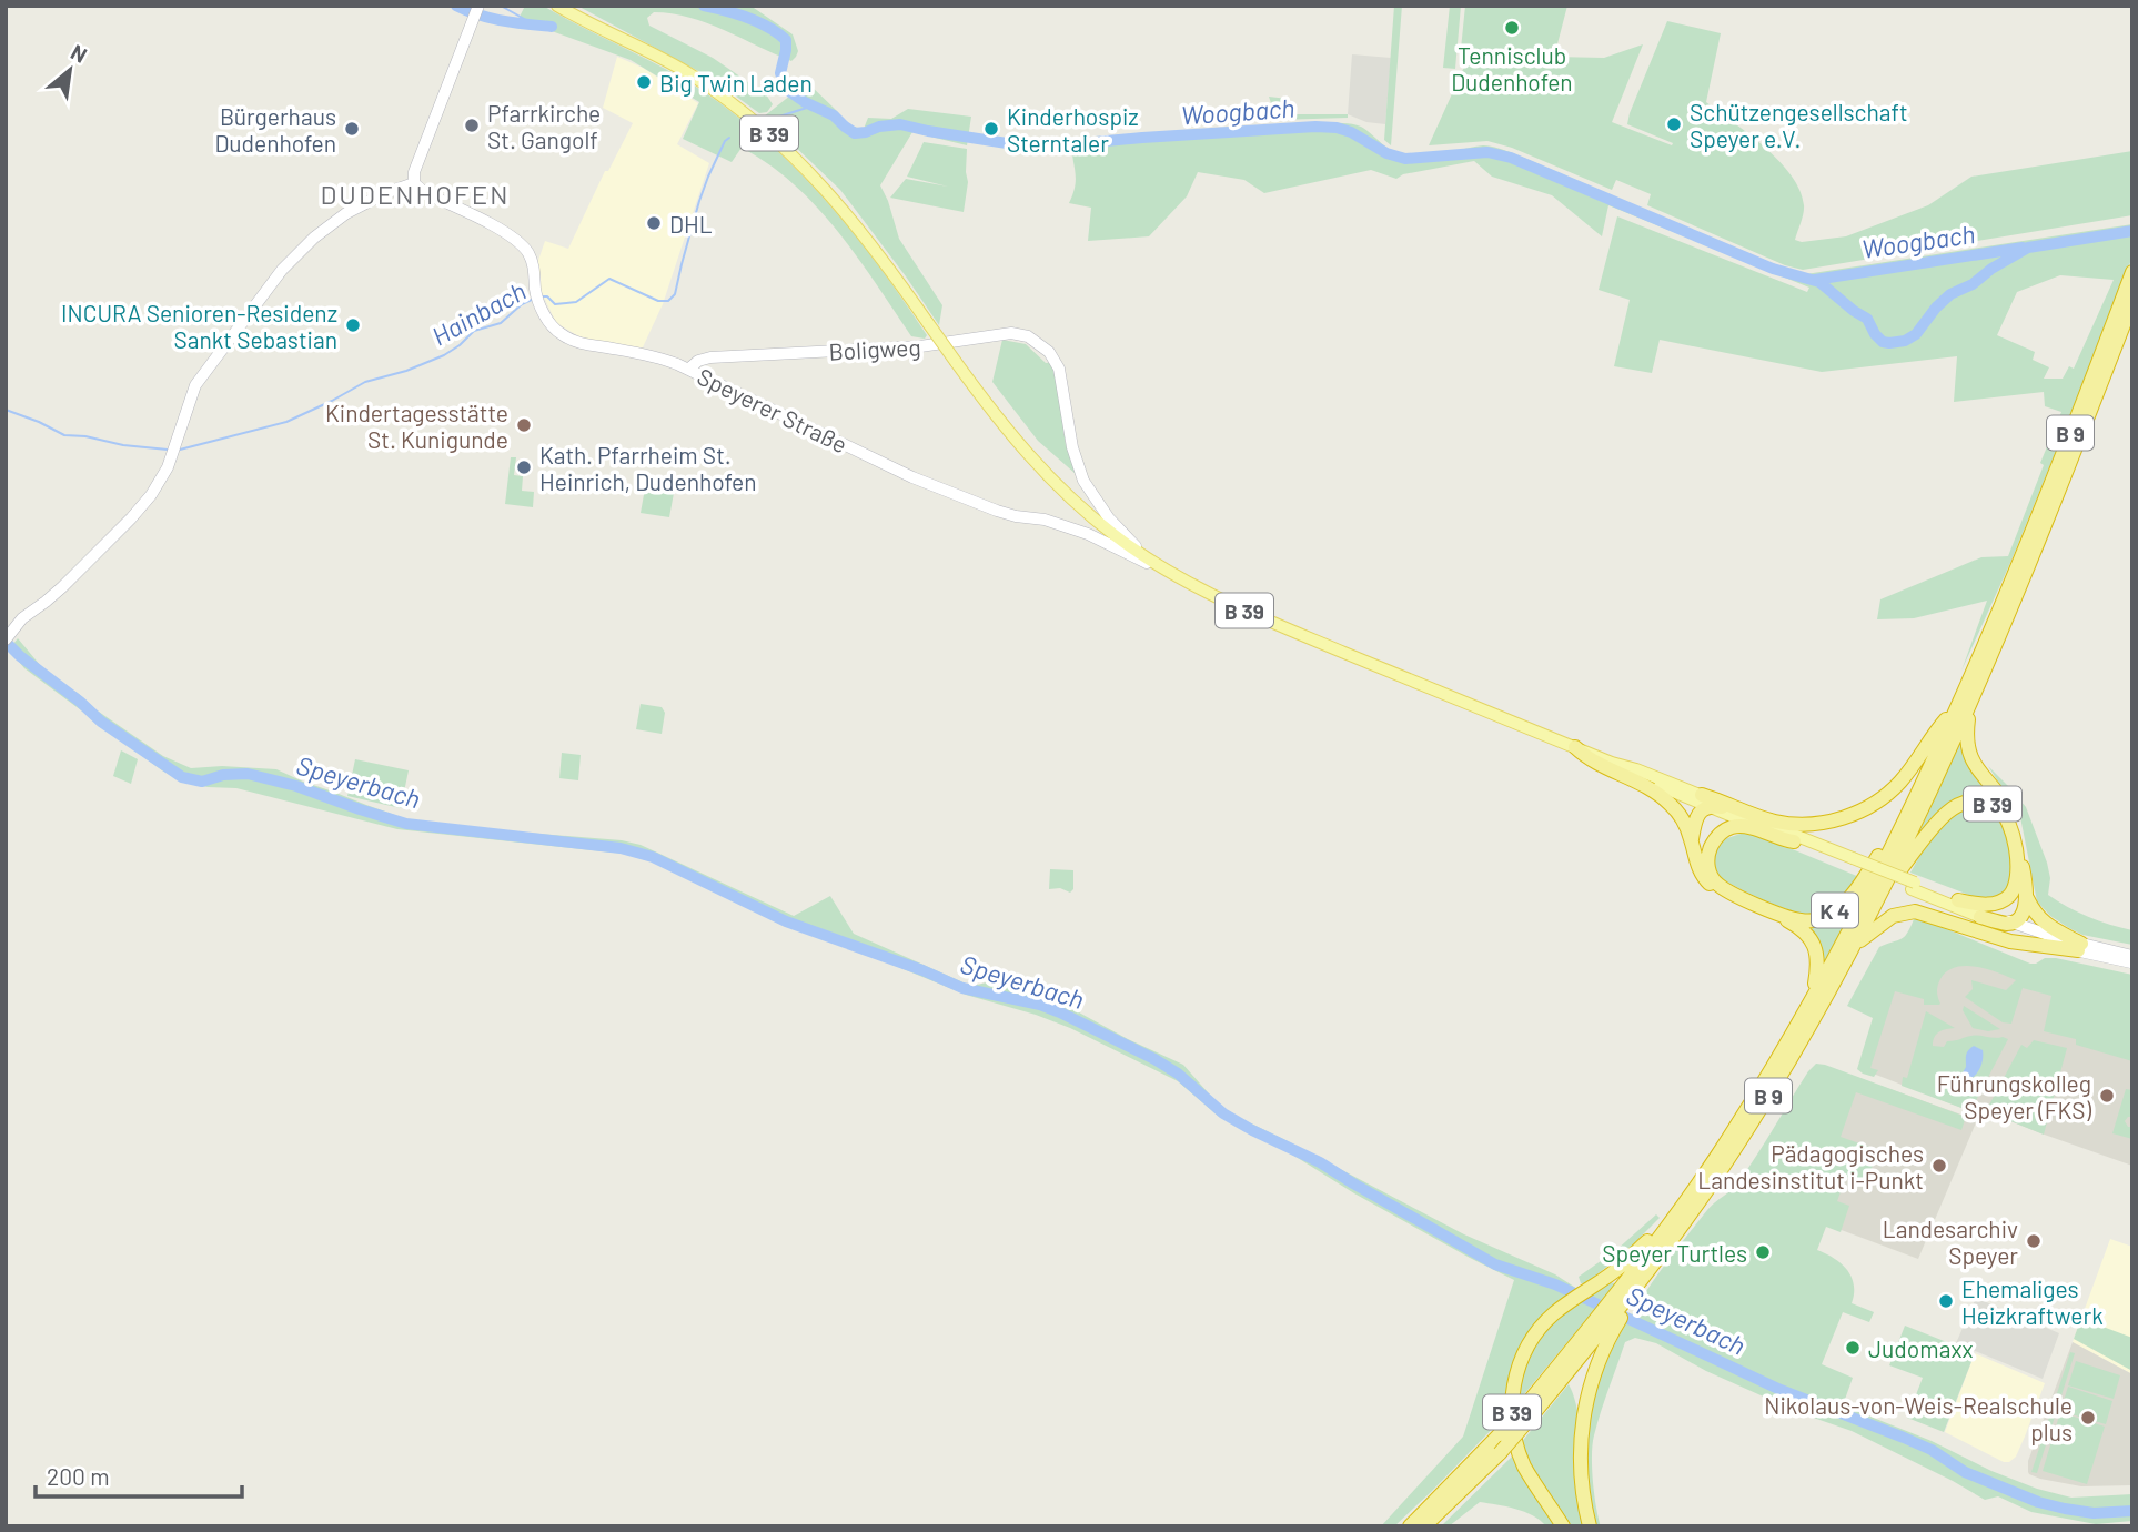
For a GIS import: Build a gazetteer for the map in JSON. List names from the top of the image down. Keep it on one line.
{"streets":{"highway":["B 39","B 9","K 4"],"main road":["Boligweg","Speyerer Straße"]},"crossings":[["B 39","Boligweg"],["B 39","Speyerer Straße"],["B 39","B 9"],["B 39","K 4"],["Boligweg","Speyerer Straße"],["B 9","K 4"]],"districts":["DUDENHOFEN"],"water":["Woogbach","Hainbach","Speyerbach"],"places":["Tennisclub Dudenhofen","Big Twin Laden","Schützengesellschaft Speyer e.V.","Pfarrkirche St. Gangolf","Bürgerhaus Dudenhofen","Kinderhospiz Sterntaler","DHL","INCURA Senioren-Residenz Sankt Sebastian","Kindertagesstätte St. Kunigunde","Kath. Pfarrheim St. Heinrich, Dudenhofen","Führungskolleg Speyer (FKS)","Pädagogisches Landesinstitut i-Punkt","Landesarchiv Speyer","Speyer Turtles","Ehemaliges Heizkraftwerk","Judomaxx","Nikolaus-von-Weis-Realschule plus"],"scale_bar":"200 m","north":"top right"}
